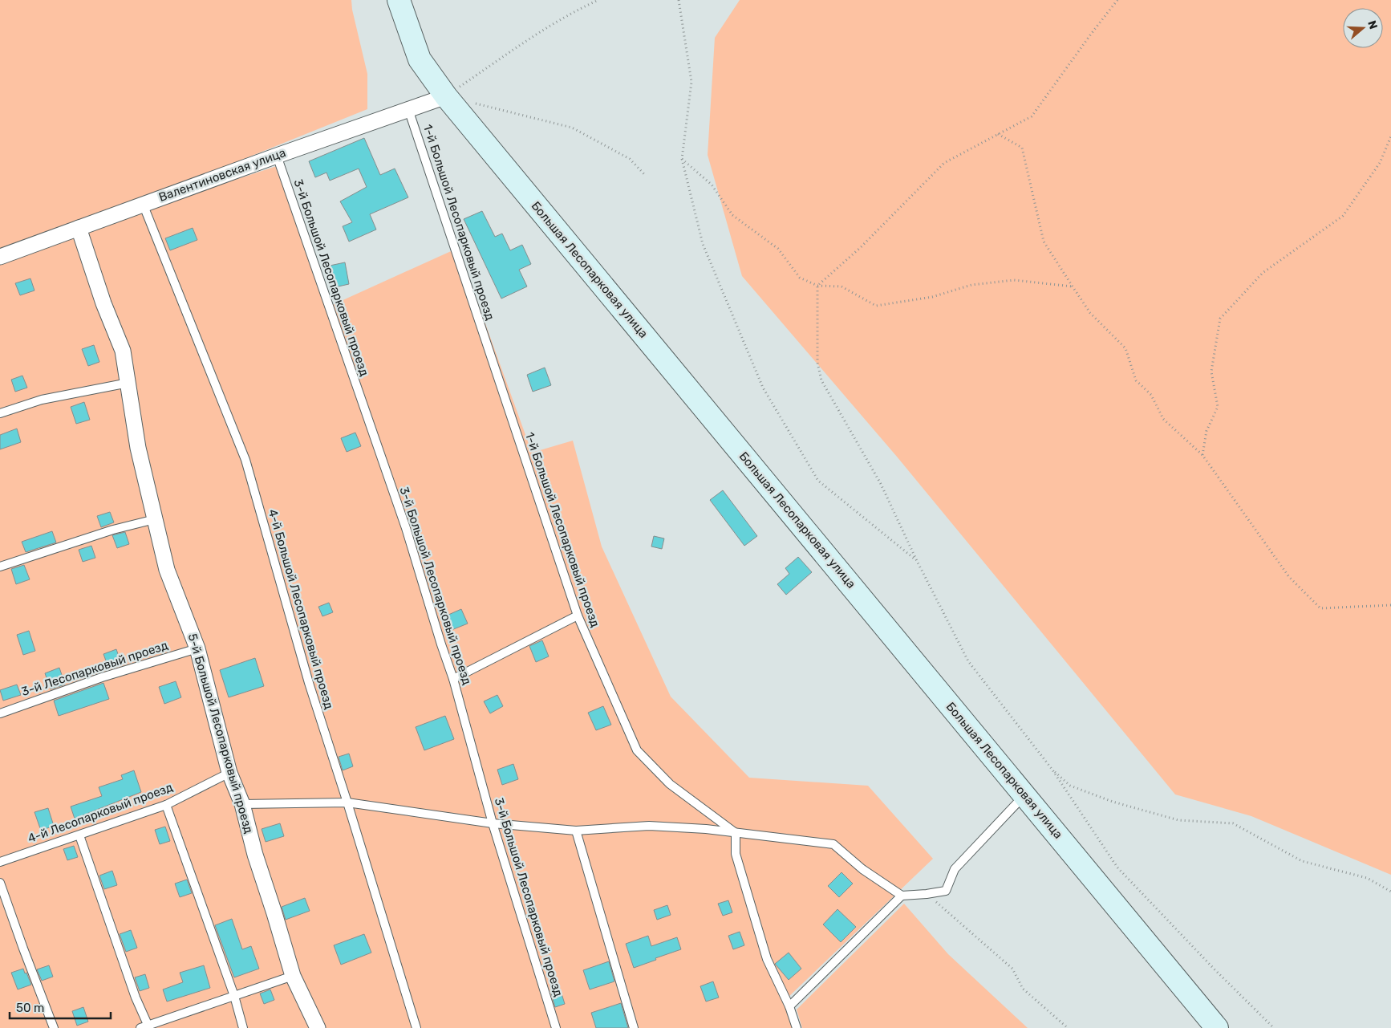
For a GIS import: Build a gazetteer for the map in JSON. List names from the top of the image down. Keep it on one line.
{"streets":{"main road":["Большая Лесопарковая улица"],"street":["Валентиновская улица","5-й Большой Лесопарковый проезд"],"lane":["1-й Большой Лесопарковый проезд","3-й Большой Лесопарковый проезд","4-й Большой Лесопарковый проезд","3-й Лесопарковый проезд","4-й Лесопарковый проезд"]},"crossings":[["Валентиновская улица","1-й Большой Лесопарковый проезд"],["Валентиновская улица","Большая Лесопарковая улица"],["Валентиновская улица","3-й Большой Лесопарковый проезд"],["Валентиновская улица","4-й Большой Лесопарковый проезд"],["Валентиновская улица","5-й Большой Лесопарковый проезд"],["3-й Лесопарковый проезд","5-й Большой Лесопарковый проезд"],["5-й Большой Лесопарковый проезд","4-й Лесопарковый проезд"]],"scale_bar":"50 m","north":"right"}
